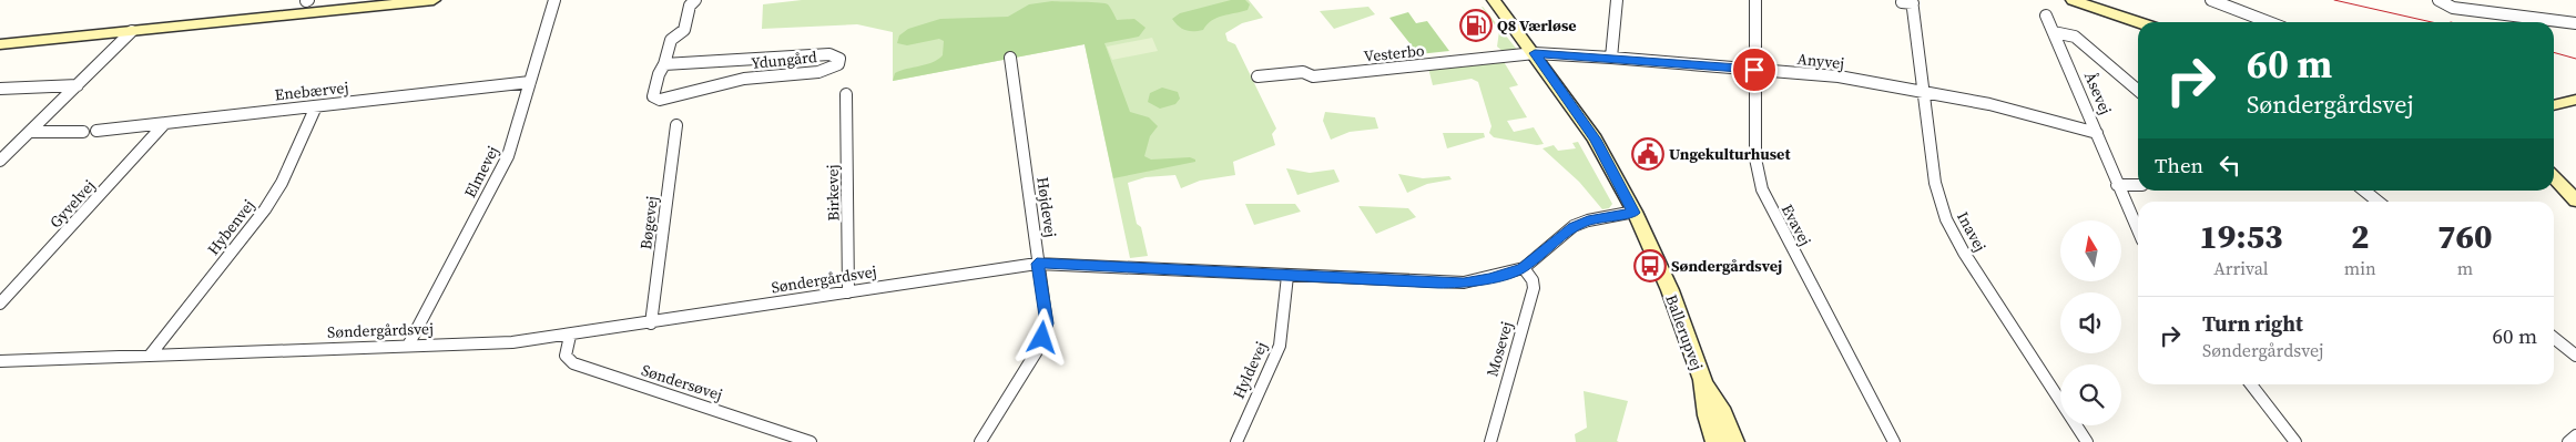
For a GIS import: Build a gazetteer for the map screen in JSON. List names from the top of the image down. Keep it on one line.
{"streets":{"street":["Vesterbo","Ydungård","Anyvej","Enebærvej","Åsevej","Elmevej","Birkevej","Gyvelvej","Højdevej","Bøgevej","Evavej","Hybenvej","Inavej","Søndergårdsvej","Ballerupvej","Mosevej","Hyldevej","Søndersøvej"]},"crossings":[["Vesterbo","Anyvej"],["Vesterbo","Ballerupvej"],["Anyvej","Åsevej"],["Anyvej","Evavej"],["Anyvej","Inavej"],["Anyvej","Ballerupvej"],["Enebærvej","Elmevej"],["Enebærvej","Gyvelvej"],["Enebærvej","Hybenvej"],["Elmevej","Søndergårdsvej"],["Birkevej","Søndergårdsvej"],["Højdevej","Søndergårdsvej"],["Bøgevej","Søndergårdsvej"],["Hybenvej","Søndergårdsvej"],["Søndergårdsvej","Ballerupvej"],["Søndergårdsvej","Mosevej"],["Søndergårdsvej","Hyldevej"],["Søndergårdsvej","Søndersøvej"]],"places":{"fuel station":["Q8 Værløse"],"public building":["Ungekulturhuset"],"bus stop":["Søndergårdsvej"]},"north":"top","page":{"turn":["60 m","Søndergårdsvej"],"then":"Then","eta":["19:53","Arrival","2","min","760","m"],"list":[{"name":"Turn right","note":"Søndergårdsvej","value":"60 m"}]}}
